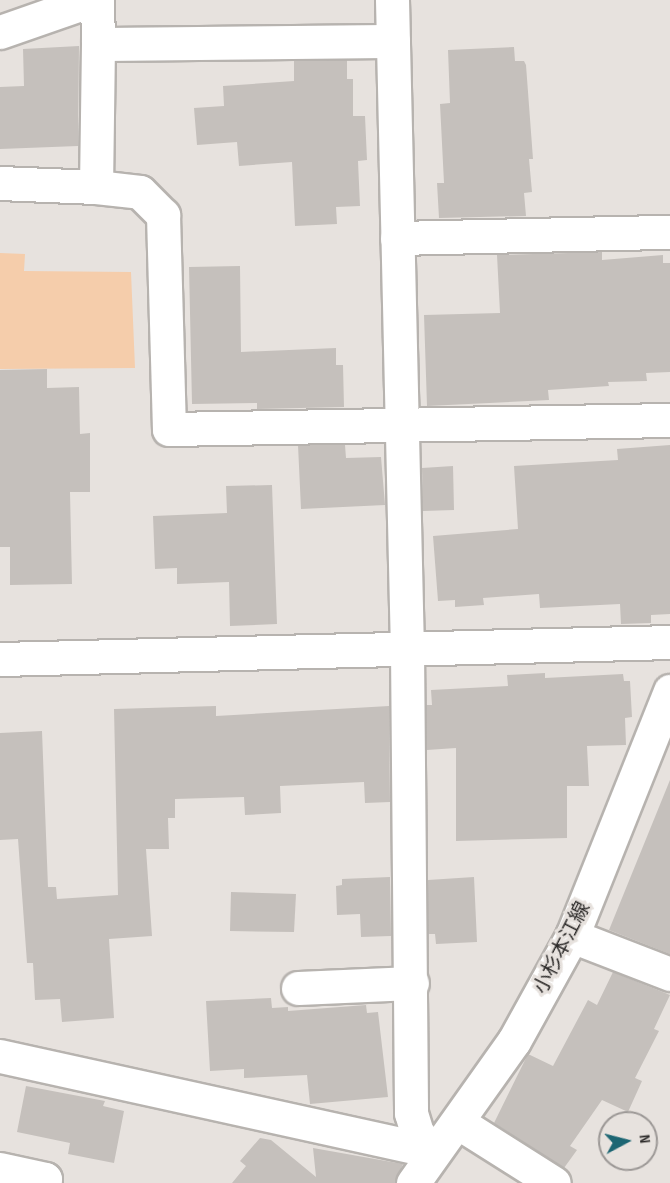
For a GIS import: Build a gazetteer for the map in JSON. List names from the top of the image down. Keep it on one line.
{"streets":{"street":["小杉本江線"]},"north":"right"}
